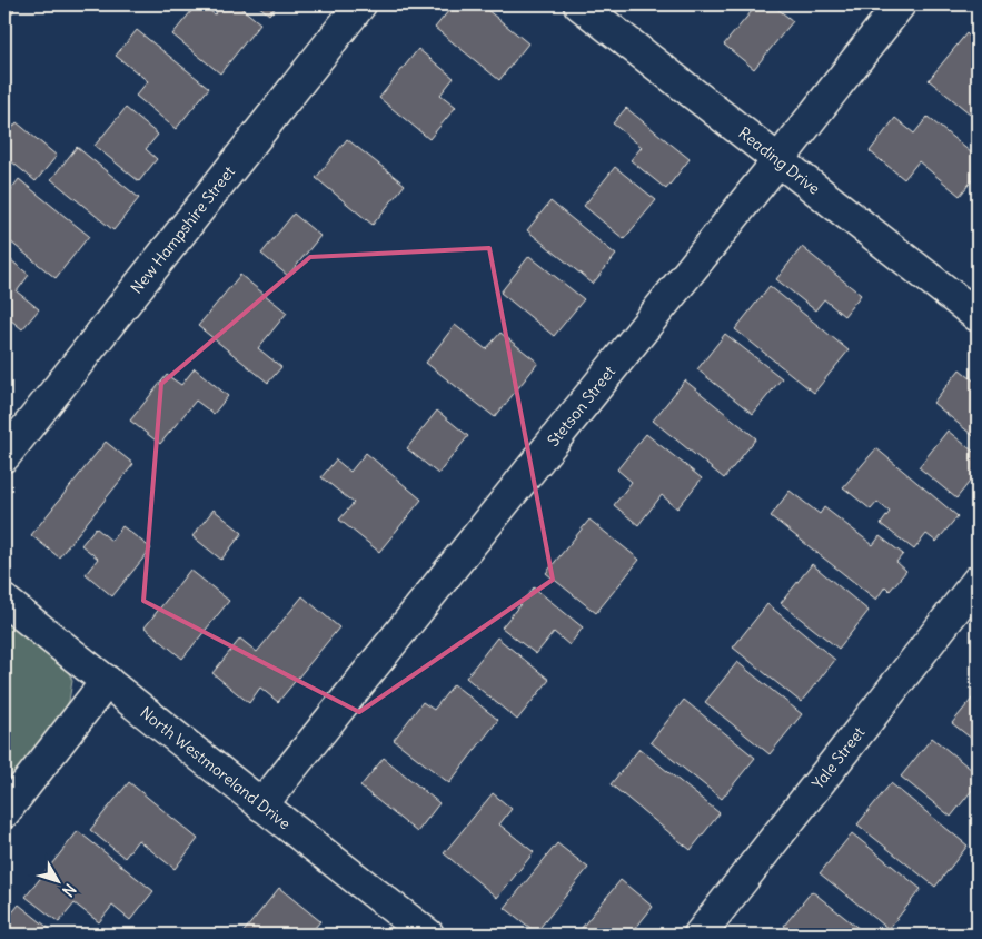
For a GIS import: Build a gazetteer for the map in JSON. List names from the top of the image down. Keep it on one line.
{"streets":{"street":["Reading Drive","New Hampshire Street","Stetson Street","Yale Street","North Westmoreland Drive"]},"crossings":[["Reading Drive","Stetson Street"],["Stetson Street","North Westmoreland Drive"]],"north":"bottom right"}
